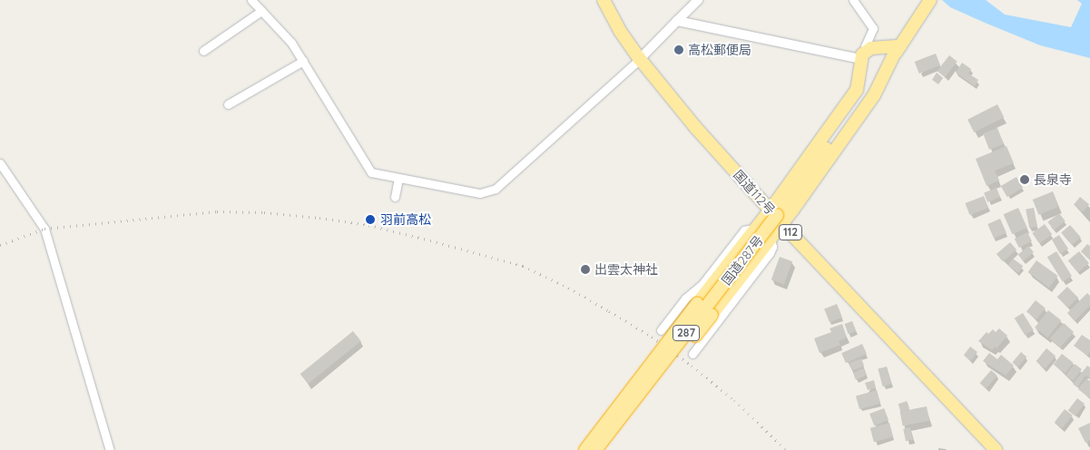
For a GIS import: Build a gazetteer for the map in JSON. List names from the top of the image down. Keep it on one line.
{"streets":{"highway":["国道112号","112","国道287号","287"]},"crossings":[["国道112号","287"],["国道287号","287"]],"places":["高松郵便局","長泉寺","羽前高松","出雲太神社"]}
